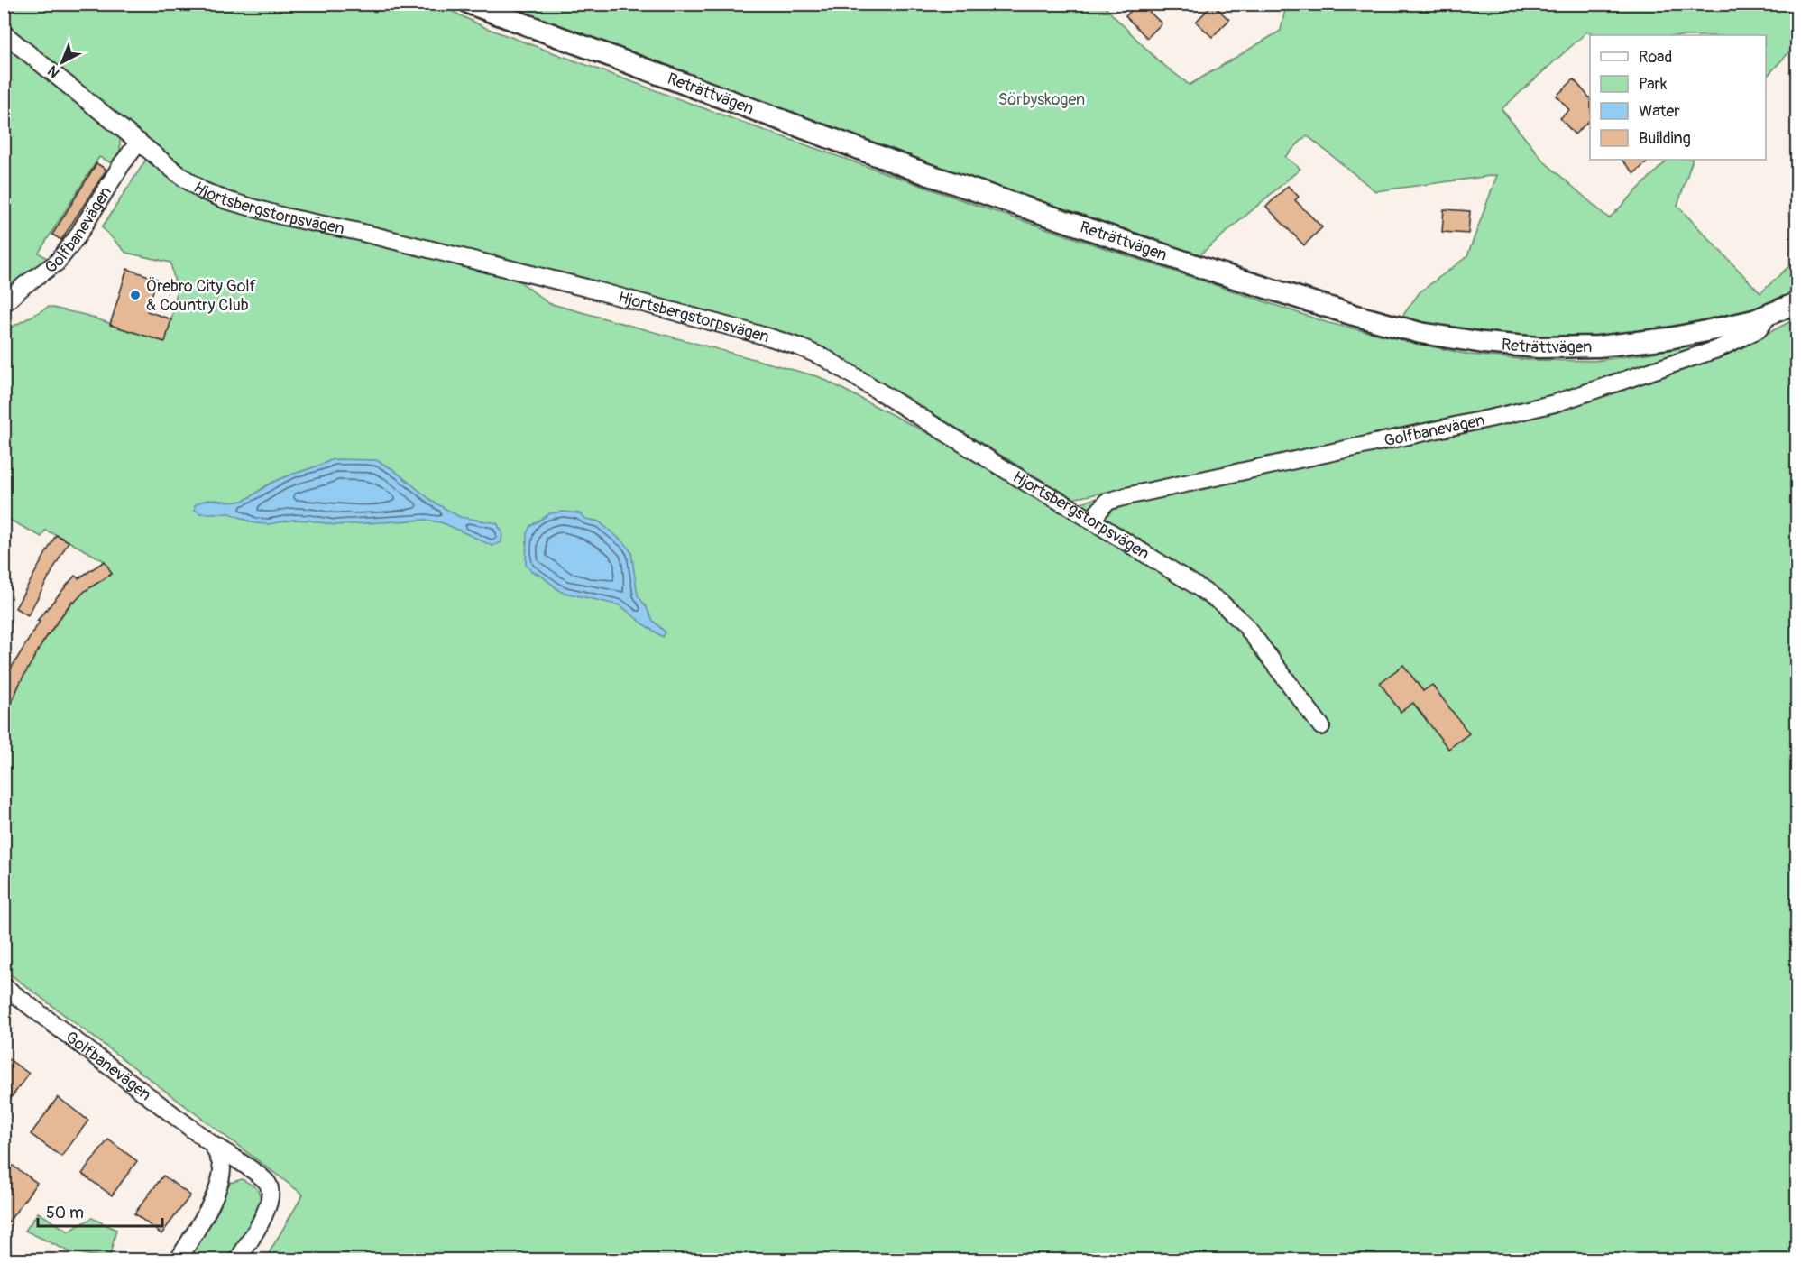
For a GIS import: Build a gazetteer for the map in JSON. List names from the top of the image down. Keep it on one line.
{"streets":{"street":["Reträttvägen","Hjortsbergstorpsvägen","Golfbanevägen"]},"crossings":[["Reträttvägen","Golfbanevägen"],["Hjortsbergstorpsvägen","Golfbanevägen"]],"parks":["Sörbyskogen"],"places":["Örebro City Golf & Country Club"],"legend":["Road","Park","Water","Building"],"scale_bar":"50 m","north":"bottom left"}
